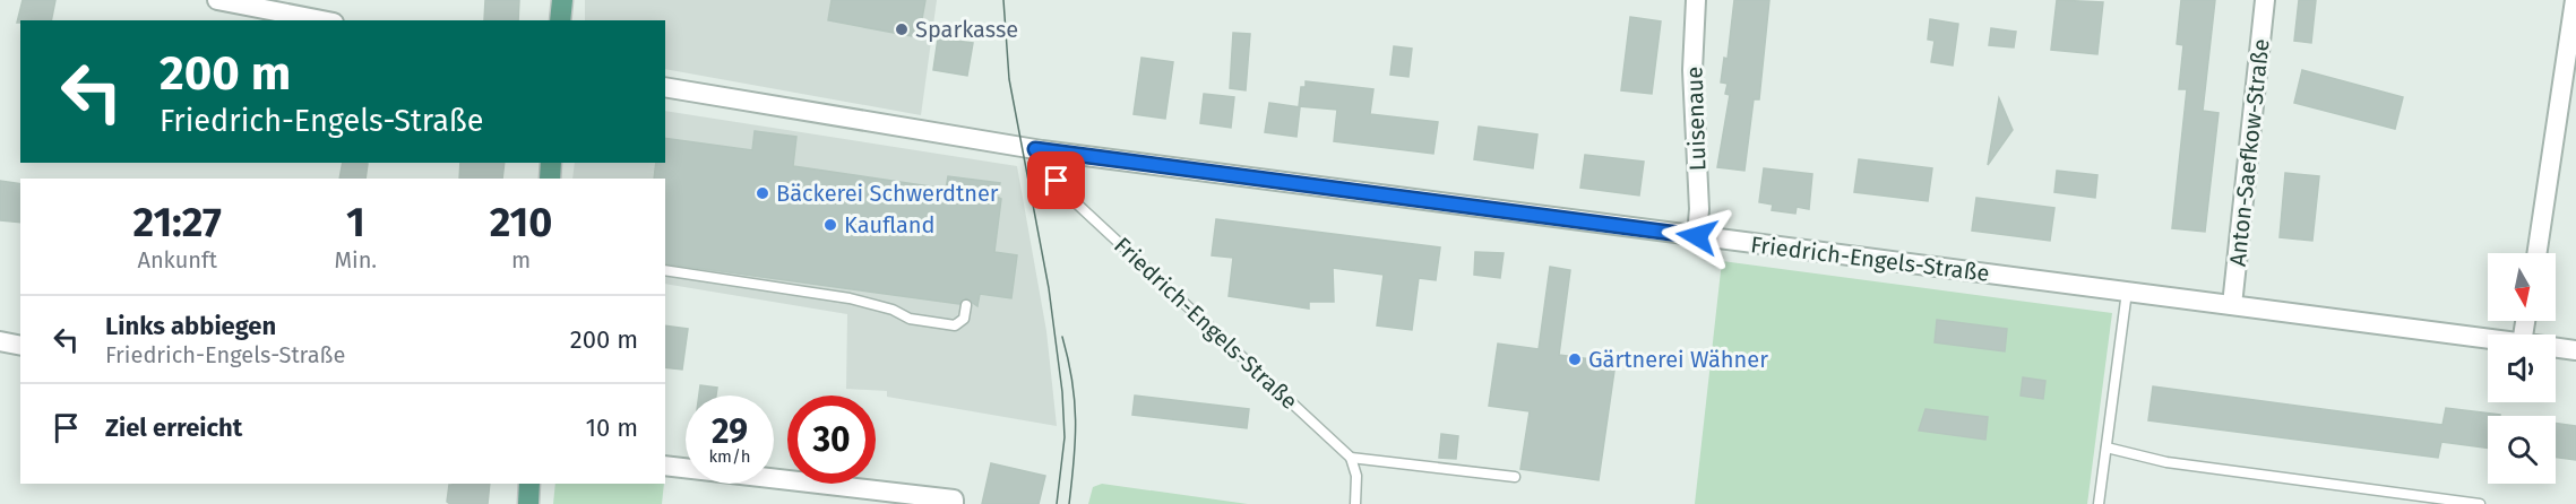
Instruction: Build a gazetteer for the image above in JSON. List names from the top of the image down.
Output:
{
  "streets": {
    "street": ["Luisenaue", "Anton-Saefkow-Straße", "Friedrich-Engels-Straße"]
  },
  "crossings": [
    ["Luisenaue", "Friedrich-Engels-Straße"],
    ["Anton-Saefkow-Straße", "Friedrich-Engels-Straße"]
  ],
  "places": [
    "Sparkasse",
    "Bäckerei Schwerdtner",
    "Kaufland",
    "Gärtnerei Wähner"
  ],
  "north": "bottom",
  "page": {
    "turn": ["200 m", "Friedrich-Engels-Straße"],
    "eta": [
      "21:27",
      "Ankunft",
      "1",
      "Min.",
      "210",
      "m"
    ],
    "list": [
      {
        "name": "Links abbiegen",
        "note": "Friedrich-Engels-Straße",
        "value": "200 m"
      },
      {
        "name": "Ziel erreicht",
        "value": "10 m"
      }
    ],
    "speed": "29 km/h",
    "limit": "30"
  }
}
